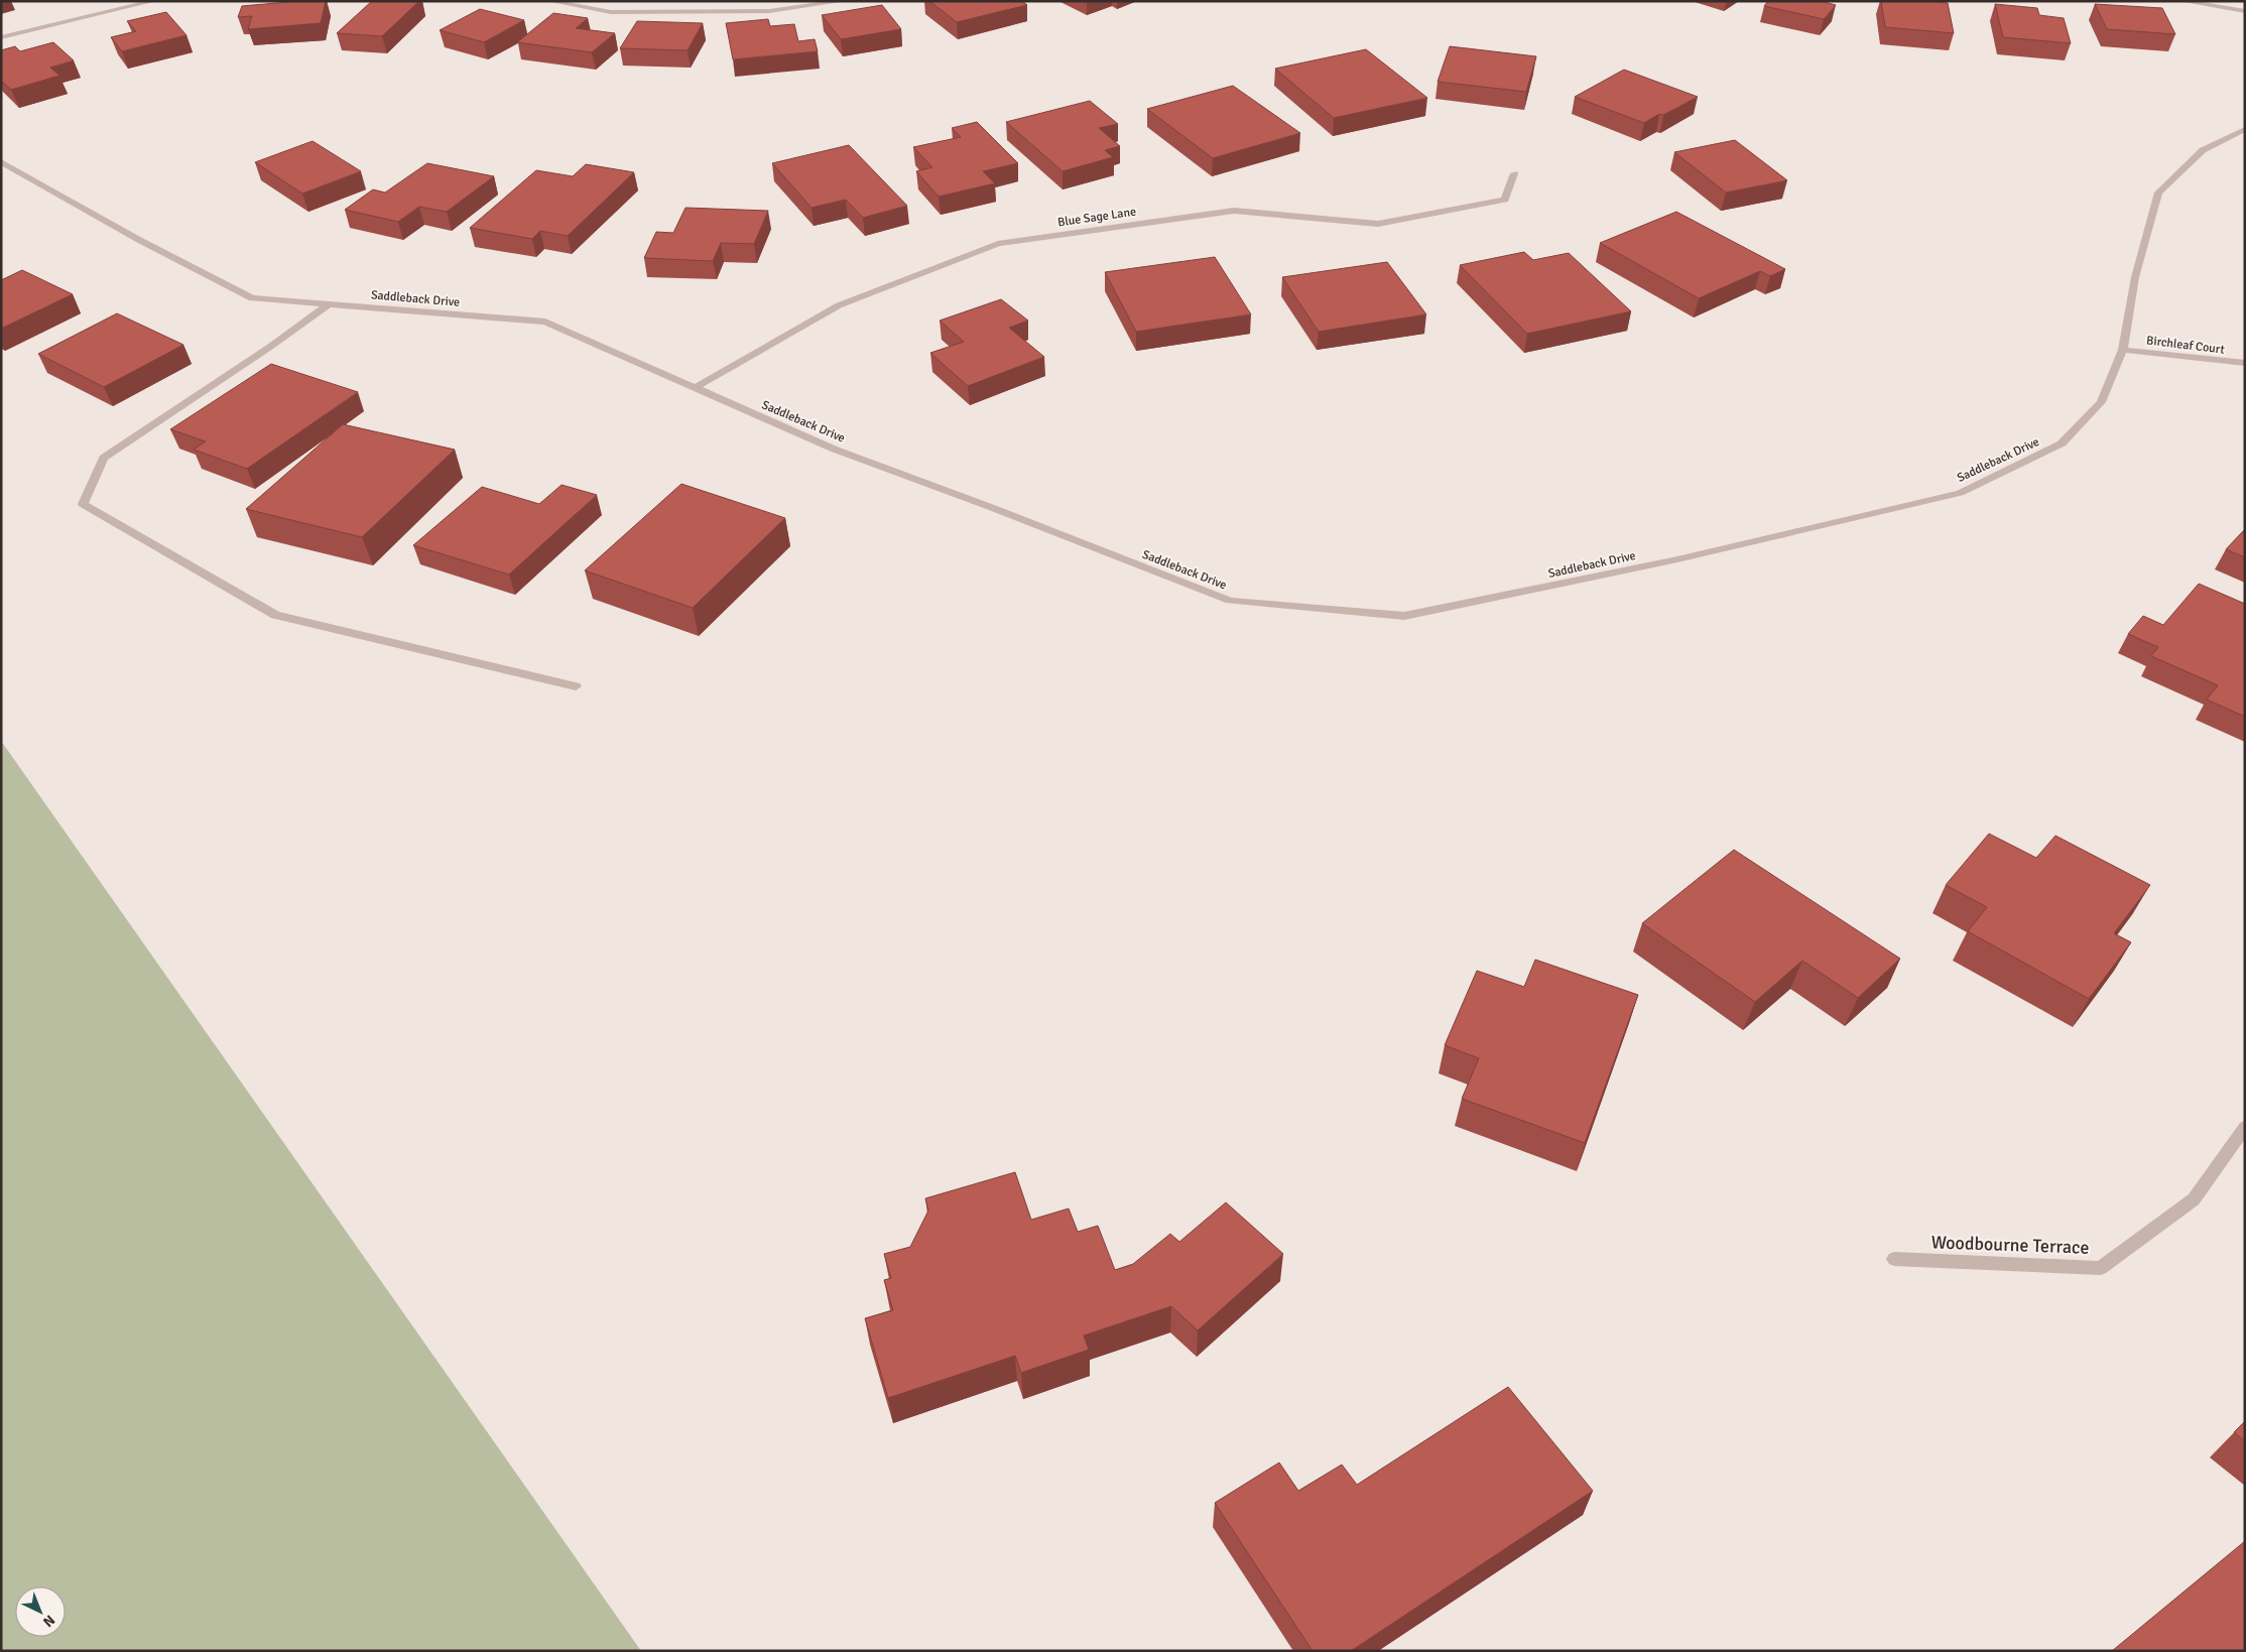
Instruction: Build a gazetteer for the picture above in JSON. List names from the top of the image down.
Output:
{
  "streets": {
    "street": [
      "Blue Sage Lane",
      "Saddleback Drive",
      "Birchleaf Court",
      "Woodbourne Terrace"
    ]
  },
  "crossings": [
    ["Blue Sage Lane", "Saddleback Drive"],
    ["Saddleback Drive", "Birchleaf Court"]
  ],
  "north": "bottom right"
}
